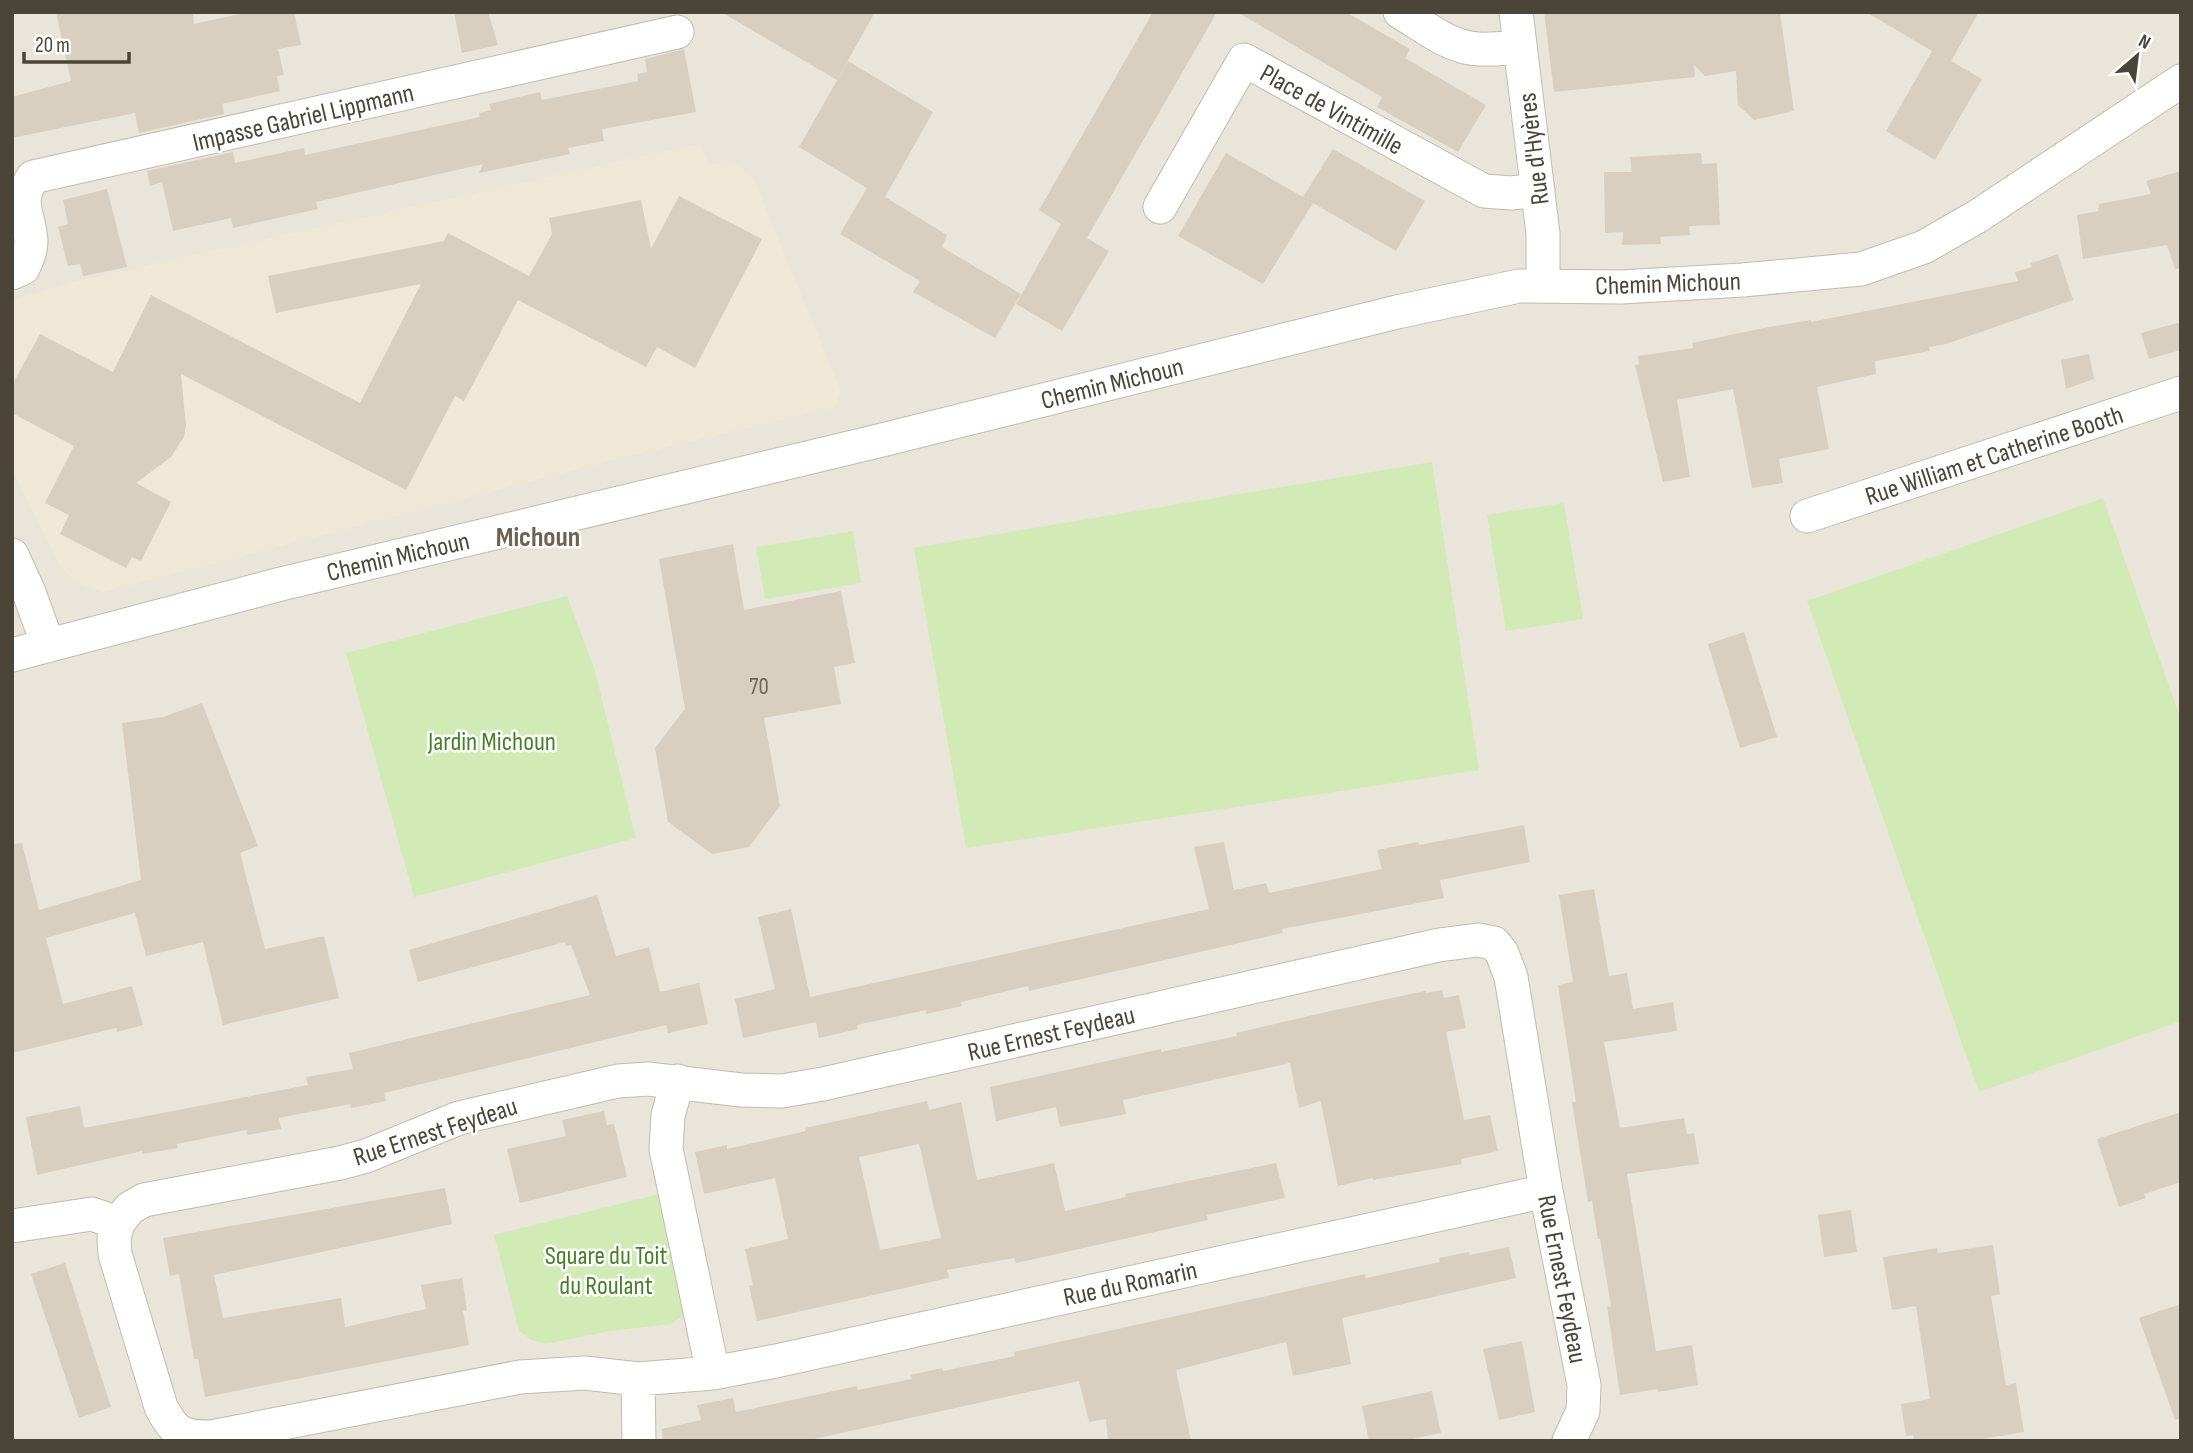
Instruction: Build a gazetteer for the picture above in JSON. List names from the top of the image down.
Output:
{
  "streets": {
    "street": [
      "Place de Vintimille",
      "Impasse Gabriel Lippmann",
      "Rue d'Hyères",
      "Chemin Michoun",
      "Rue William et Catherine Booth",
      "Rue Ernest Feydeau",
      "Rue du Romarin"
    ]
  },
  "crossings": [
    ["Place de Vintimille", "Rue d'Hyères"],
    ["Rue d'Hyères", "Chemin Michoun"],
    ["Rue Ernest Feydeau", "Rue du Romarin"]
  ],
  "districts": ["Michoun"],
  "parks": ["Jardin Michoun", "Square du Toit du Roulant"],
  "house_numbers": ["70"],
  "scale_bar": "20 m",
  "north": "top right"
}
